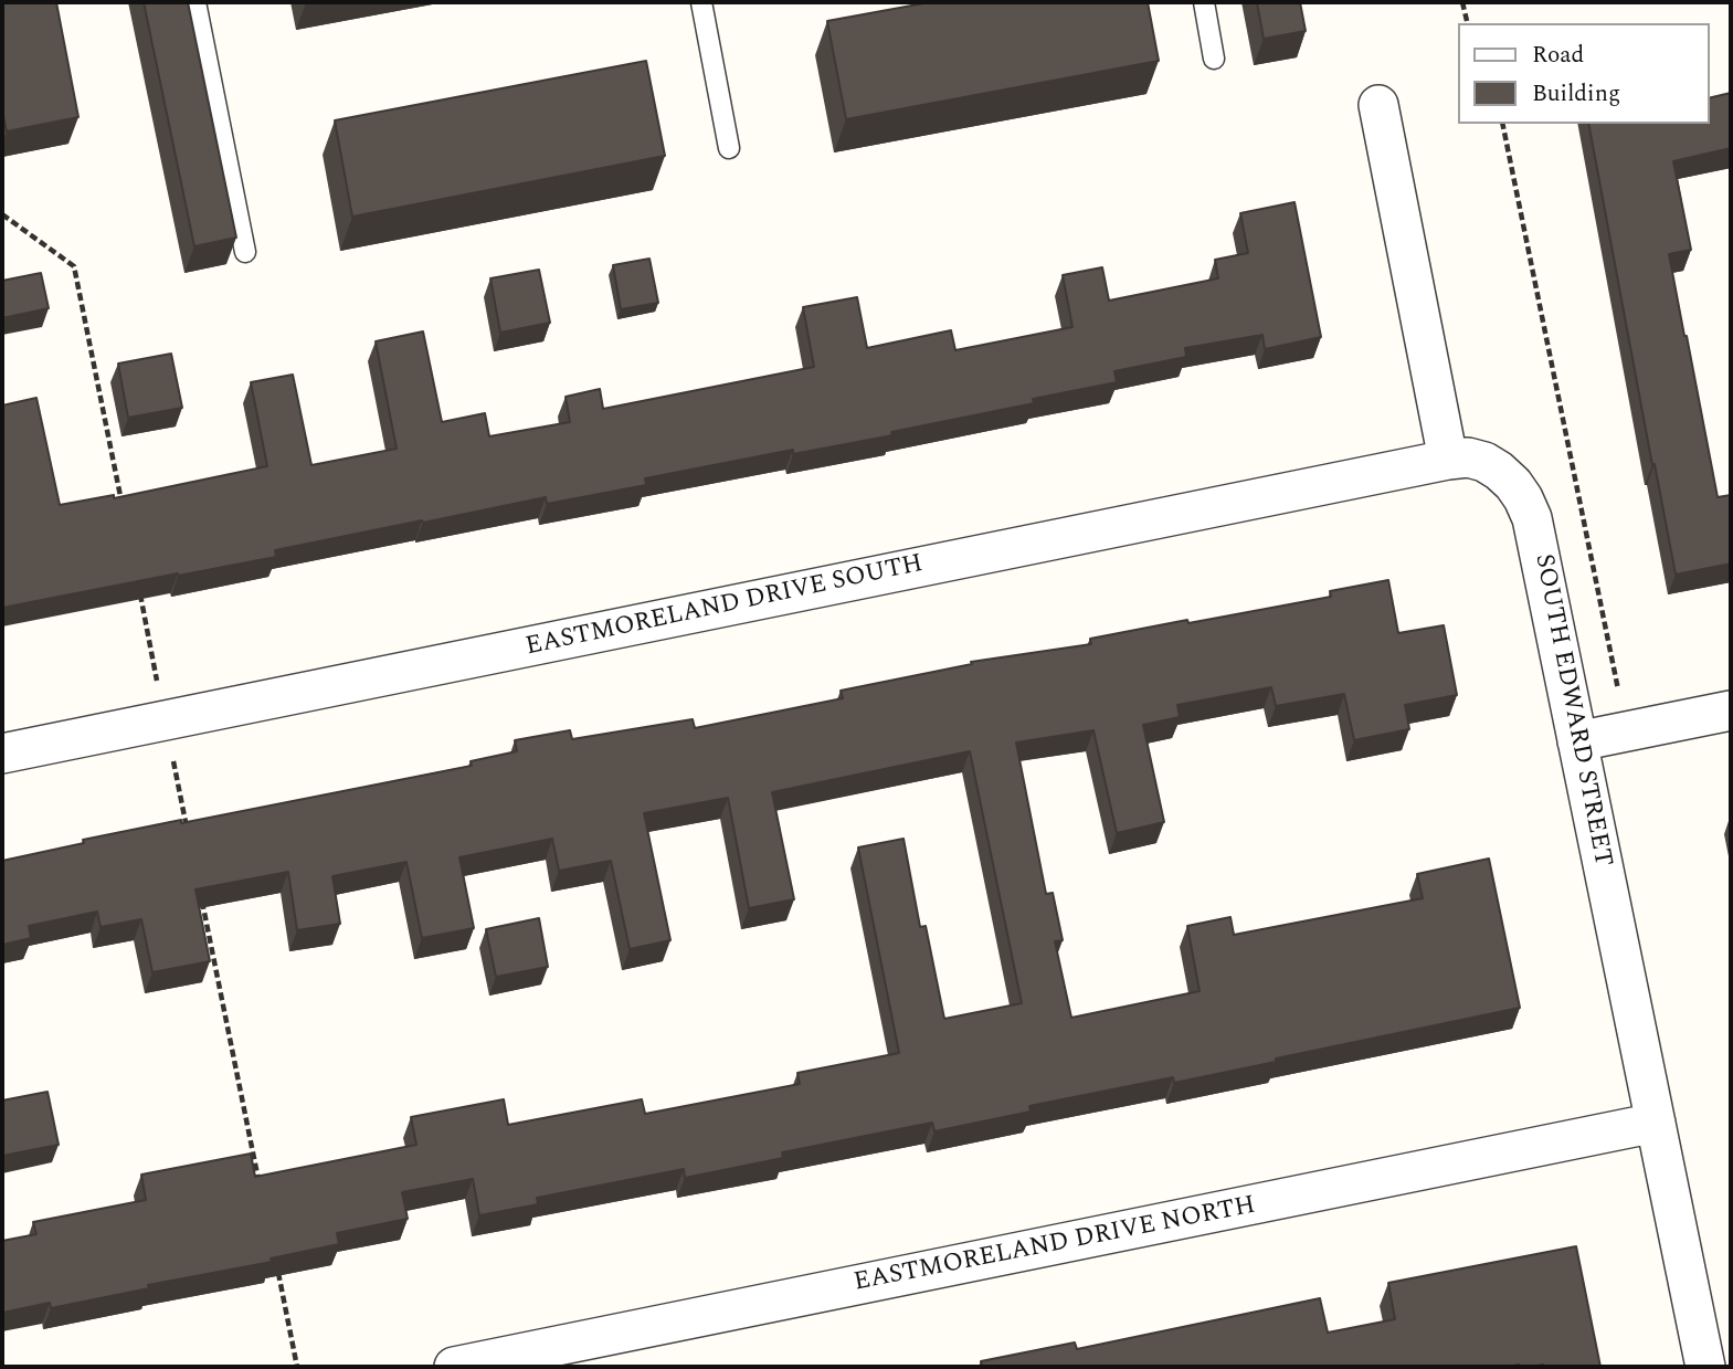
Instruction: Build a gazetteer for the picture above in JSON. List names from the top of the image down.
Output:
{
  "streets": {
    "street": ["EASTMORELAND DRIVE SOUTH", "SOUTH EDWARD STREET", "EASTMORELAND DRIVE NORTH"]
  },
  "crossings": [
    ["EASTMORELAND DRIVE SOUTH", "SOUTH EDWARD STREET"],
    ["SOUTH EDWARD STREET", "EASTMORELAND DRIVE NORTH"]
  ],
  "legend": ["Road", "Building"]
}
